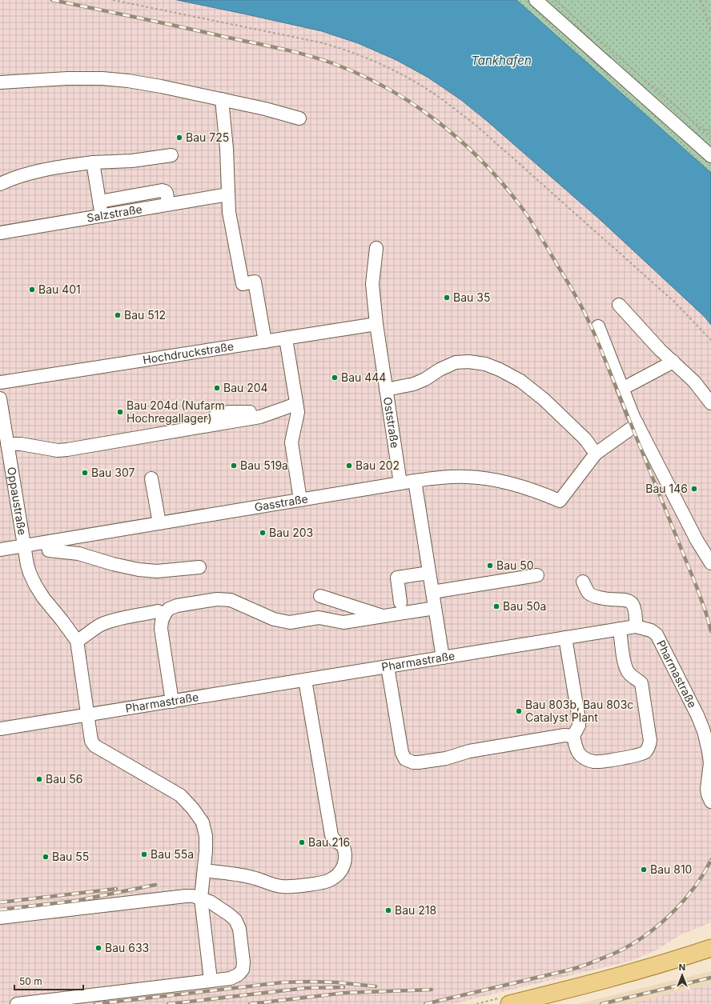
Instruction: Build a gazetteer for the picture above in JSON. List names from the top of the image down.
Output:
{
  "streets": {
    "street": [
      "Salzstraße",
      "Hochdruckstraße",
      "Oststraße",
      "Oppaustraße",
      "Gasstraße",
      "Pharmastraße"
    ]
  },
  "crossings": [
    ["Hochdruckstraße", "Oststraße"],
    ["Oststraße", "Gasstraße"],
    ["Oppaustraße", "Gasstraße"]
  ],
  "water": ["Tankhafen"],
  "places": [
    "Bau 725",
    "Bau 401",
    "Bau 35",
    "Bau 512",
    "Bau 444",
    "Bau 204",
    "Bau 204d (Nufarm Hochregallager)",
    "Bau 519a",
    "Bau 202",
    "Bau 307",
    "Bau 146",
    "Bau 203",
    "Bau 50",
    "Bau 50a",
    "Bau 803b, Bau 803c Catalyst Plant",
    "Bau 56",
    "Bau 216",
    "Bau 55a",
    "Bau 55",
    "Bau 810",
    "Bau 218",
    "Bau 633"
  ],
  "scale_bar": "50 m",
  "north": "top"
}
